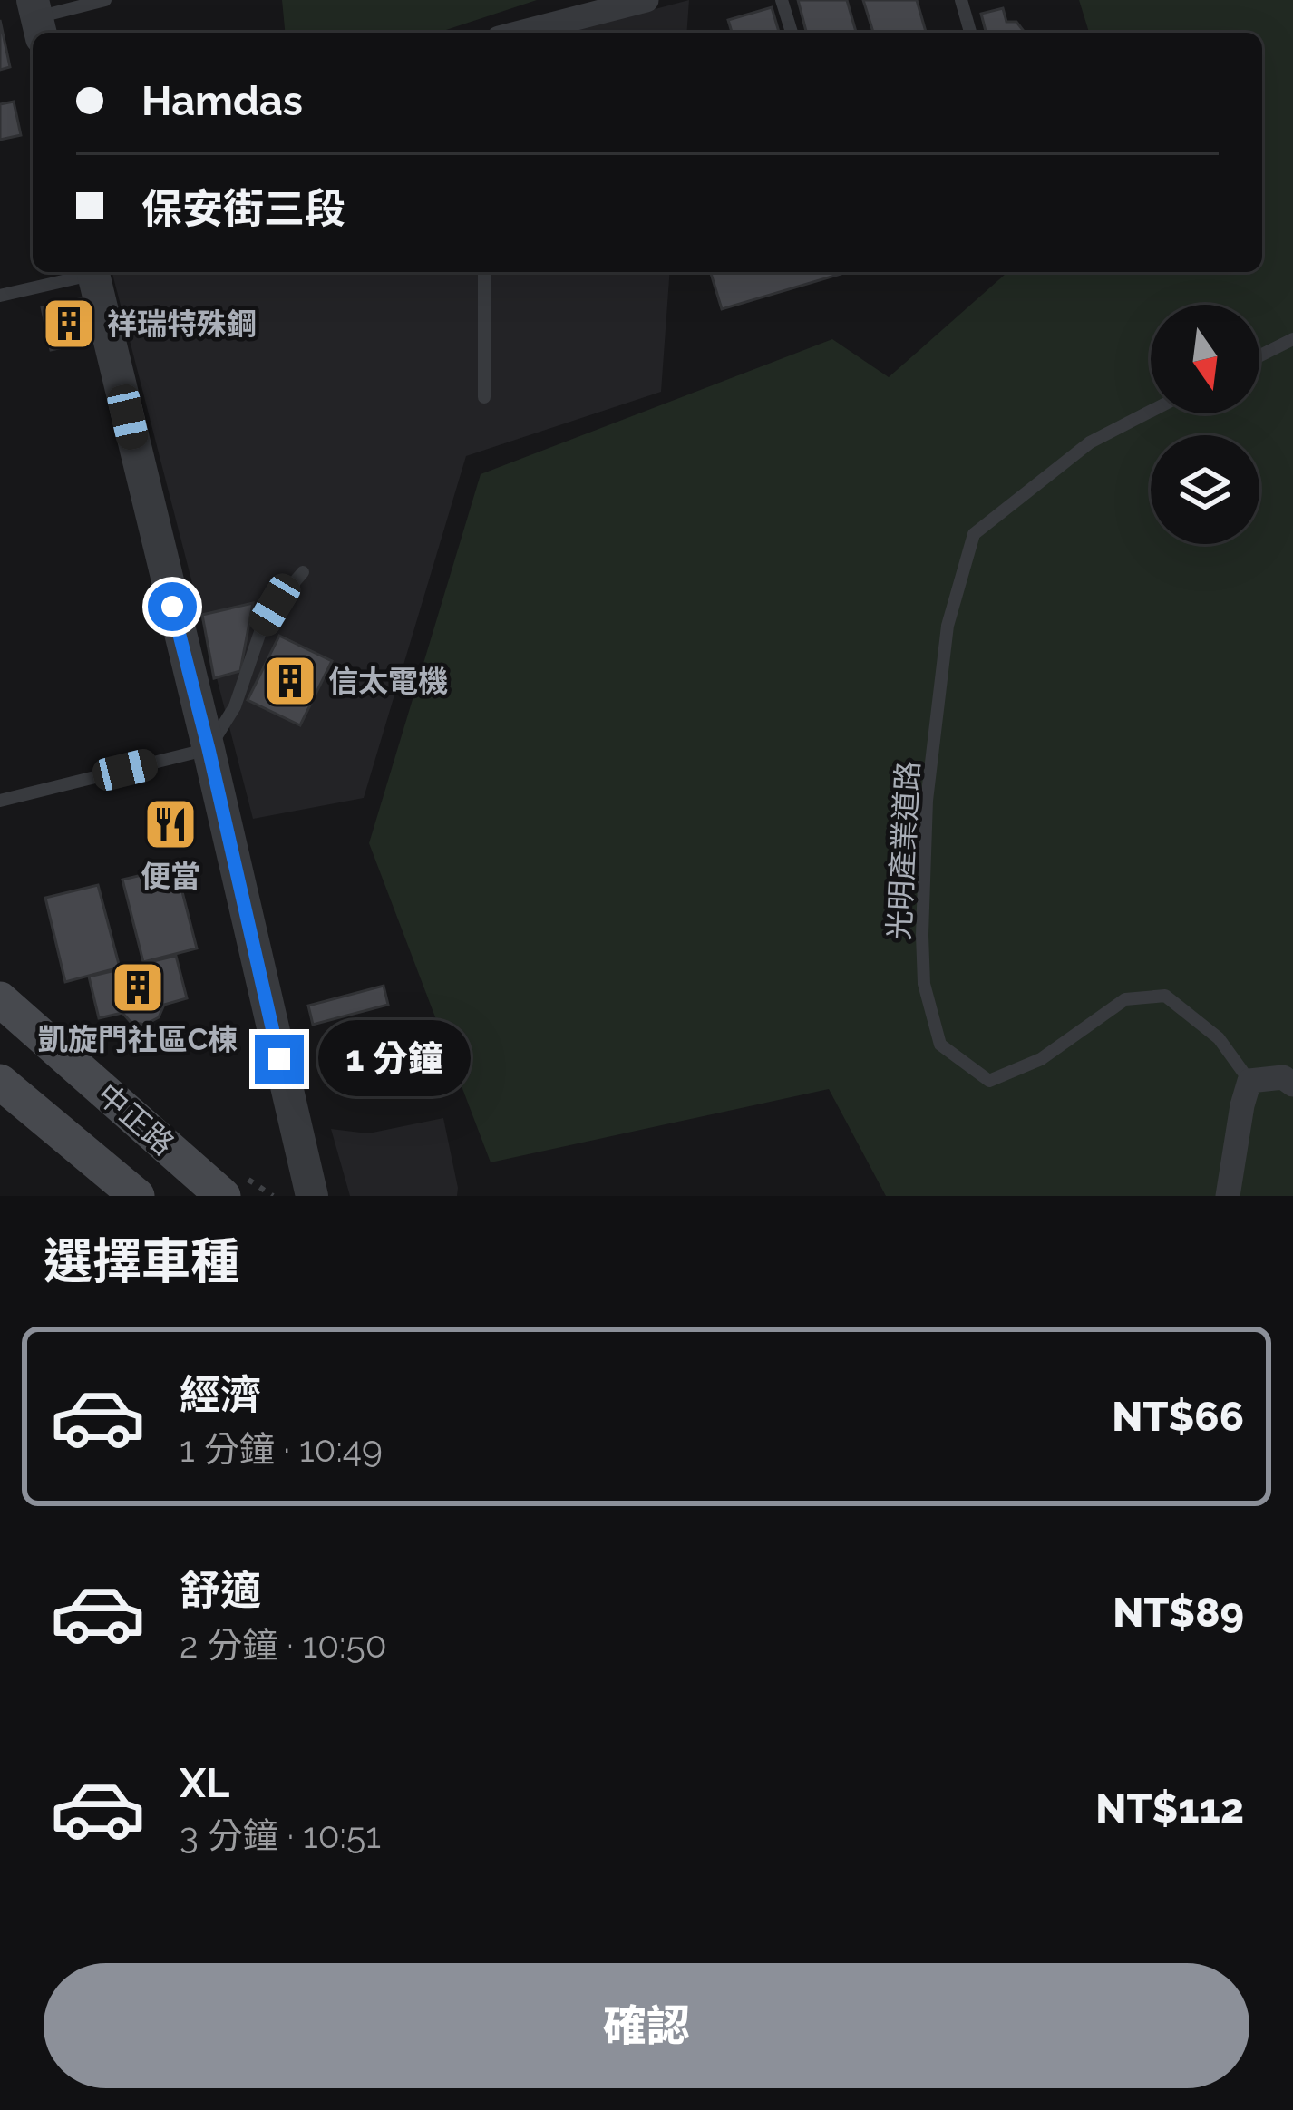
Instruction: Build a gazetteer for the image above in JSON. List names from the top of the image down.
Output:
{
  "streets": {
    "main road": ["中正路"],
    "lane": ["光明產業道路"]
  },
  "places": {
    "building": ["祥瑞特殊鋼", "信太電機", "凱旋門社區C棟"],
    "restaurant": ["便當"]
  },
  "north": "bottom",
  "page": {
    "banner": ["Hamdas", "保安街三段"],
    "bubble": "1 分鐘",
    "heading": "選擇車種",
    "list": [
      {
        "name": "經濟",
        "note": "1 分鐘 · 10:49",
        "value": "NT$66"
      },
      {
        "name": "舒適",
        "note": "2 分鐘 · 10:50",
        "value": "NT$89"
      },
      {
        "name": "XL",
        "note": "3 分鐘 · 10:51",
        "value": "NT$112"
      }
    ],
    "buttons": "確認"
  }
}
